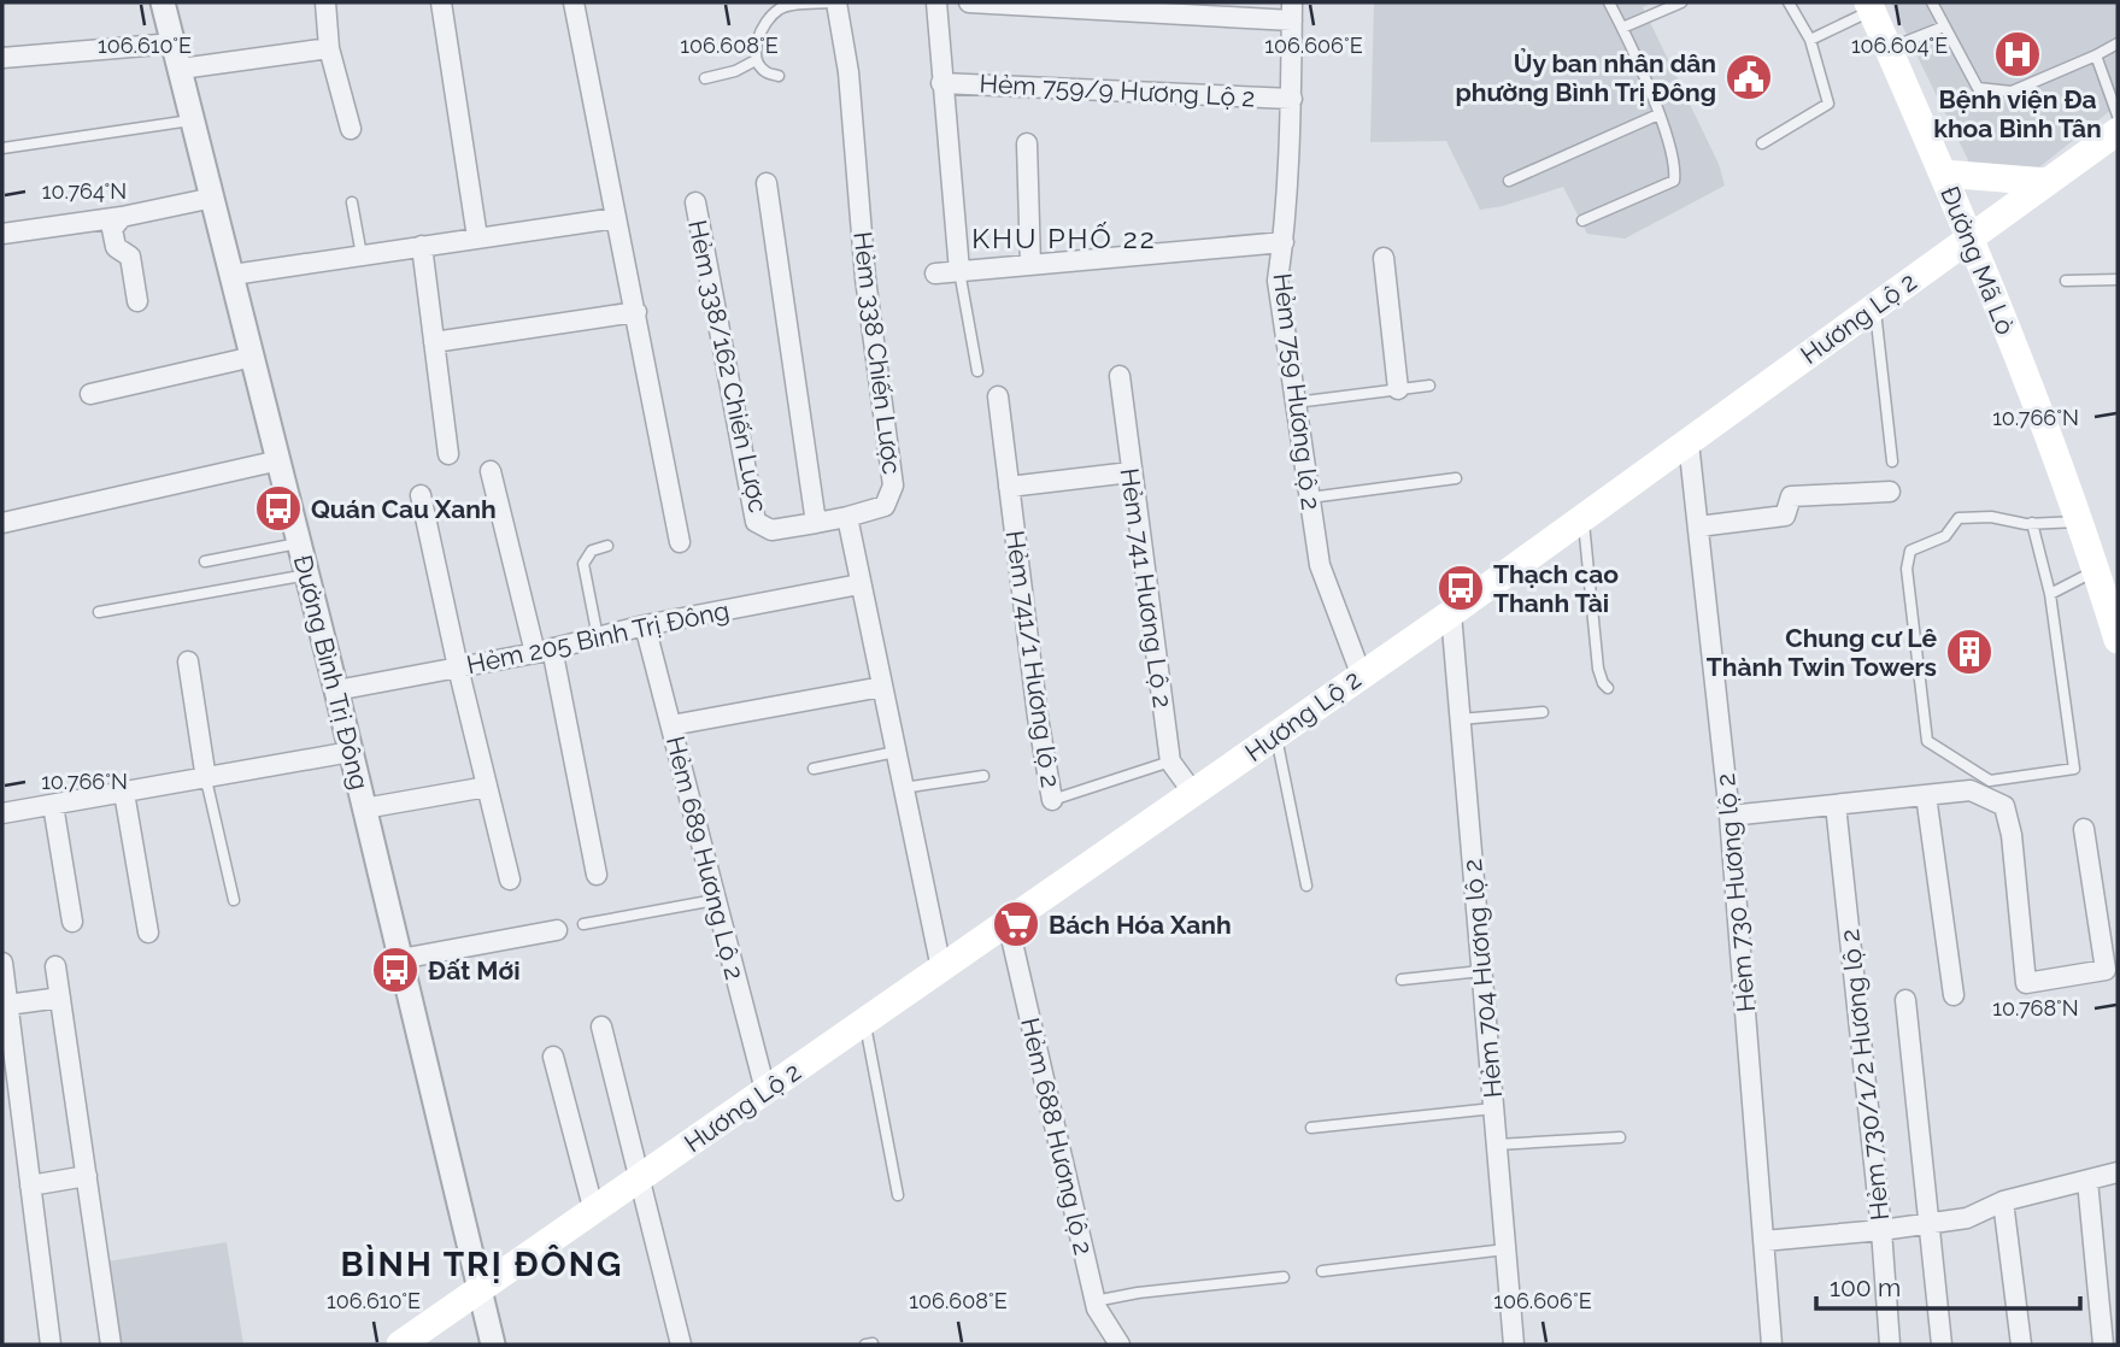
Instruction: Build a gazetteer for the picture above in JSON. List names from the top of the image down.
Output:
{
  "streets": {
    "main road": ["Đường Mã Lò", "Hương Lộ 2"],
    "street": [
      "Hẻm 759/9 Hương Lộ 2",
      "Hẻm 338 Chiến Lược",
      "Hẻm 338/162 Chiến Lược",
      "Hẻm 759 Hương lộ 2",
      "Hẻm 741 Hương Lộ 2",
      "Hẻm 205 Bình Trị Đông",
      "Hẻm 741/1 Hương lộ 2",
      "Đường Bình Trị Đông",
      "Hẻm 689 Hương Lộ 2",
      "Hẻm 730 Hương lộ 2",
      "Hẻm 704 Hương lộ 2",
      "Hẻm 730/1/2 Hương lộ 2",
      "Hẻm 688 Hương lộ 2"
    ]
  },
  "crossings": [
    ["Hẻm 759/9 Hương Lộ 2", "Hẻm 759 Hương lộ 2"],
    ["Đường Mã Lò", "Hương Lộ 2"],
    ["Hương Lộ 2", "Hẻm 759 Hương lộ 2"],
    ["Hương Lộ 2", "Hẻm 741 Hương Lộ 2"],
    ["Hương Lộ 2", "Đường Bình Trị Đông"],
    ["Hương Lộ 2", "Hẻm 689 Hương Lộ 2"],
    ["Hương Lộ 2", "Hẻm 730 Hương lộ 2"],
    ["Hương Lộ 2", "Hẻm 704 Hương lộ 2"],
    ["Hương Lộ 2", "Hẻm 688 Hương lộ 2"],
    ["Hẻm 741 Hương Lộ 2", "Hẻm 741/1 Hương lộ 2"],
    ["Hẻm 205 Bình Trị Đông", "Đường Bình Trị Đông"],
    ["Hẻm 205 Bình Trị Đông", "Hẻm 689 Hương Lộ 2"]
  ],
  "districts": ["KHU PHỐ 22", "BÌNH TRỊ ĐÔNG"],
  "places": {
    "hospital": ["Bệnh viện Đa khoa Bình Tân"],
    "public building": ["Ủy ban nhân dân phường Bình Trị Đông"],
    "bus stop": ["Quán Cau Xanh", "Thạch cao Thanh Tài", "Đất Mới"],
    "building": ["Chung cư Lê Thành Twin Towers"],
    "supermarket": ["Bách Hóa Xanh"]
  },
  "scale_bar": "100 m",
  "coordinates": [
    "106.610°E",
    "106.608°E",
    "106.604°E",
    "106.606°E",
    "10.764°N",
    "10.766°N",
    "10.768°N"
  ]
}
